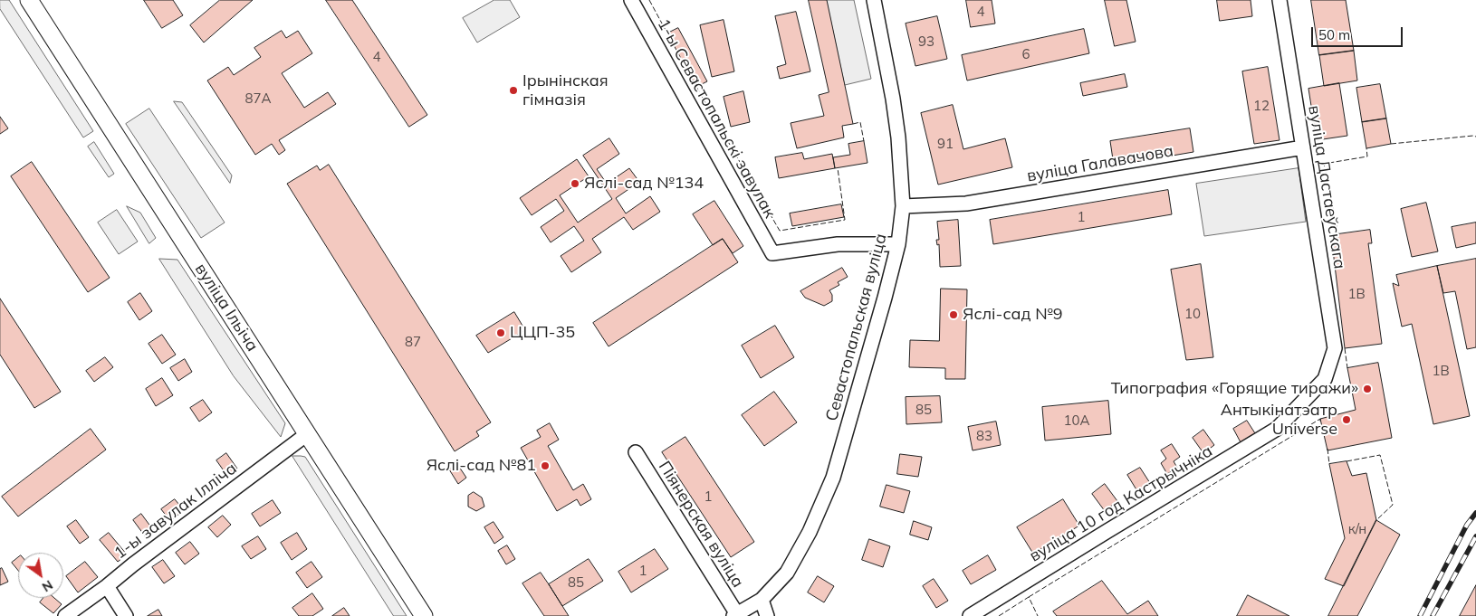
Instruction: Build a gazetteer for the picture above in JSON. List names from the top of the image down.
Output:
{
  "streets": {
    "main road": ["вуліца Ільіча"],
    "street": [
      "1-ы Севастопальскі завулак",
      "вуліца Галавачова",
      "вуліца Дастаеўскага",
      "Севастопальская вуліца",
      "вуліца 10 год Кастрычніка",
      "1-ы завулак Ілліча",
      "Піянерская вуліца"
    ]
  },
  "crossings": [
    ["1-ы Севастопальскі завулак", "Севастопальская вуліца"],
    ["вуліца Галавачова", "вуліца Дастаеўскага"],
    ["вуліца Галавачова", "Севастопальская вуліца"],
    ["вуліца Дастаеўскага", "вуліца 10 год Кастрычніка"],
    ["вуліца Ільіча", "1-ы завулак Ілліча"]
  ],
  "places": [
    "Ірынінская гімназія",
    "Яслі-сад №134",
    "Яслі-сад №9",
    "ЦЦП-35",
    "Типография «Горящие тиражи»",
    "Антыкінатэатр Universe",
    "Яслі-сад №81"
  ],
  "house_numbers": [
    "4",
    "93",
    "6",
    "4",
    "87А",
    "12",
    "91",
    "1",
    "1В",
    "10",
    "87",
    "1В",
    "85",
    "10А",
    "83",
    "1",
    "к/н",
    "1",
    "85"
  ],
  "scale_bar": "50 m",
  "north": "bottom right"
}
